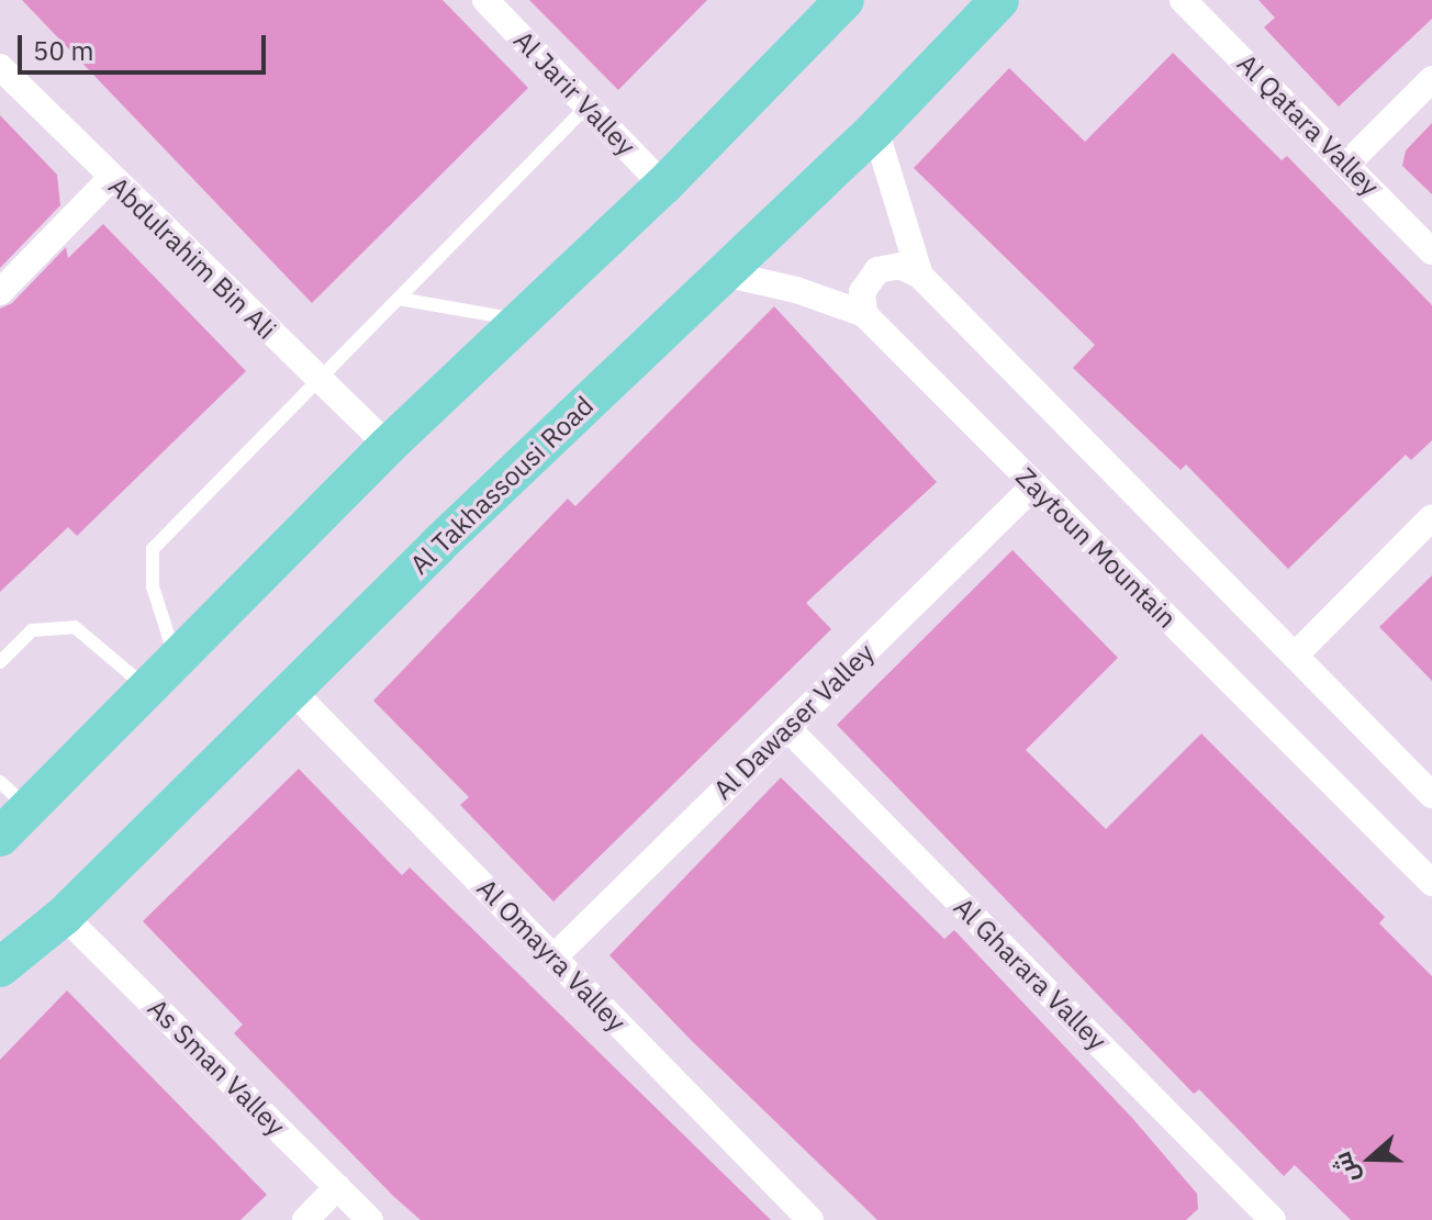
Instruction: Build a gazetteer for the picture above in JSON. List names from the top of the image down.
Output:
{
  "streets": {
    "main road": ["Al Takhassousi Road"],
    "street": [
      "Al Jarir Valley",
      "Al Qatara Valley",
      "Abdulrahim Bin Ali",
      "Zaytoun Mountain",
      "Al Dawaser Valley",
      "Al Omayra Valley",
      "Al Gharara Valley",
      "As Sman Valley"
    ]
  },
  "crossings": [
    ["Al Takhassousi Road", "Zaytoun Mountain"],
    ["Al Takhassousi Road", "Al Omayra Valley"],
    ["Al Takhassousi Road", "As Sman Valley"],
    ["Zaytoun Mountain", "Al Dawaser Valley"],
    ["Al Dawaser Valley", "Al Omayra Valley"],
    ["Al Dawaser Valley", "Al Gharara Valley"]
  ],
  "scale_bar": "50 m",
  "north": "left"
}
